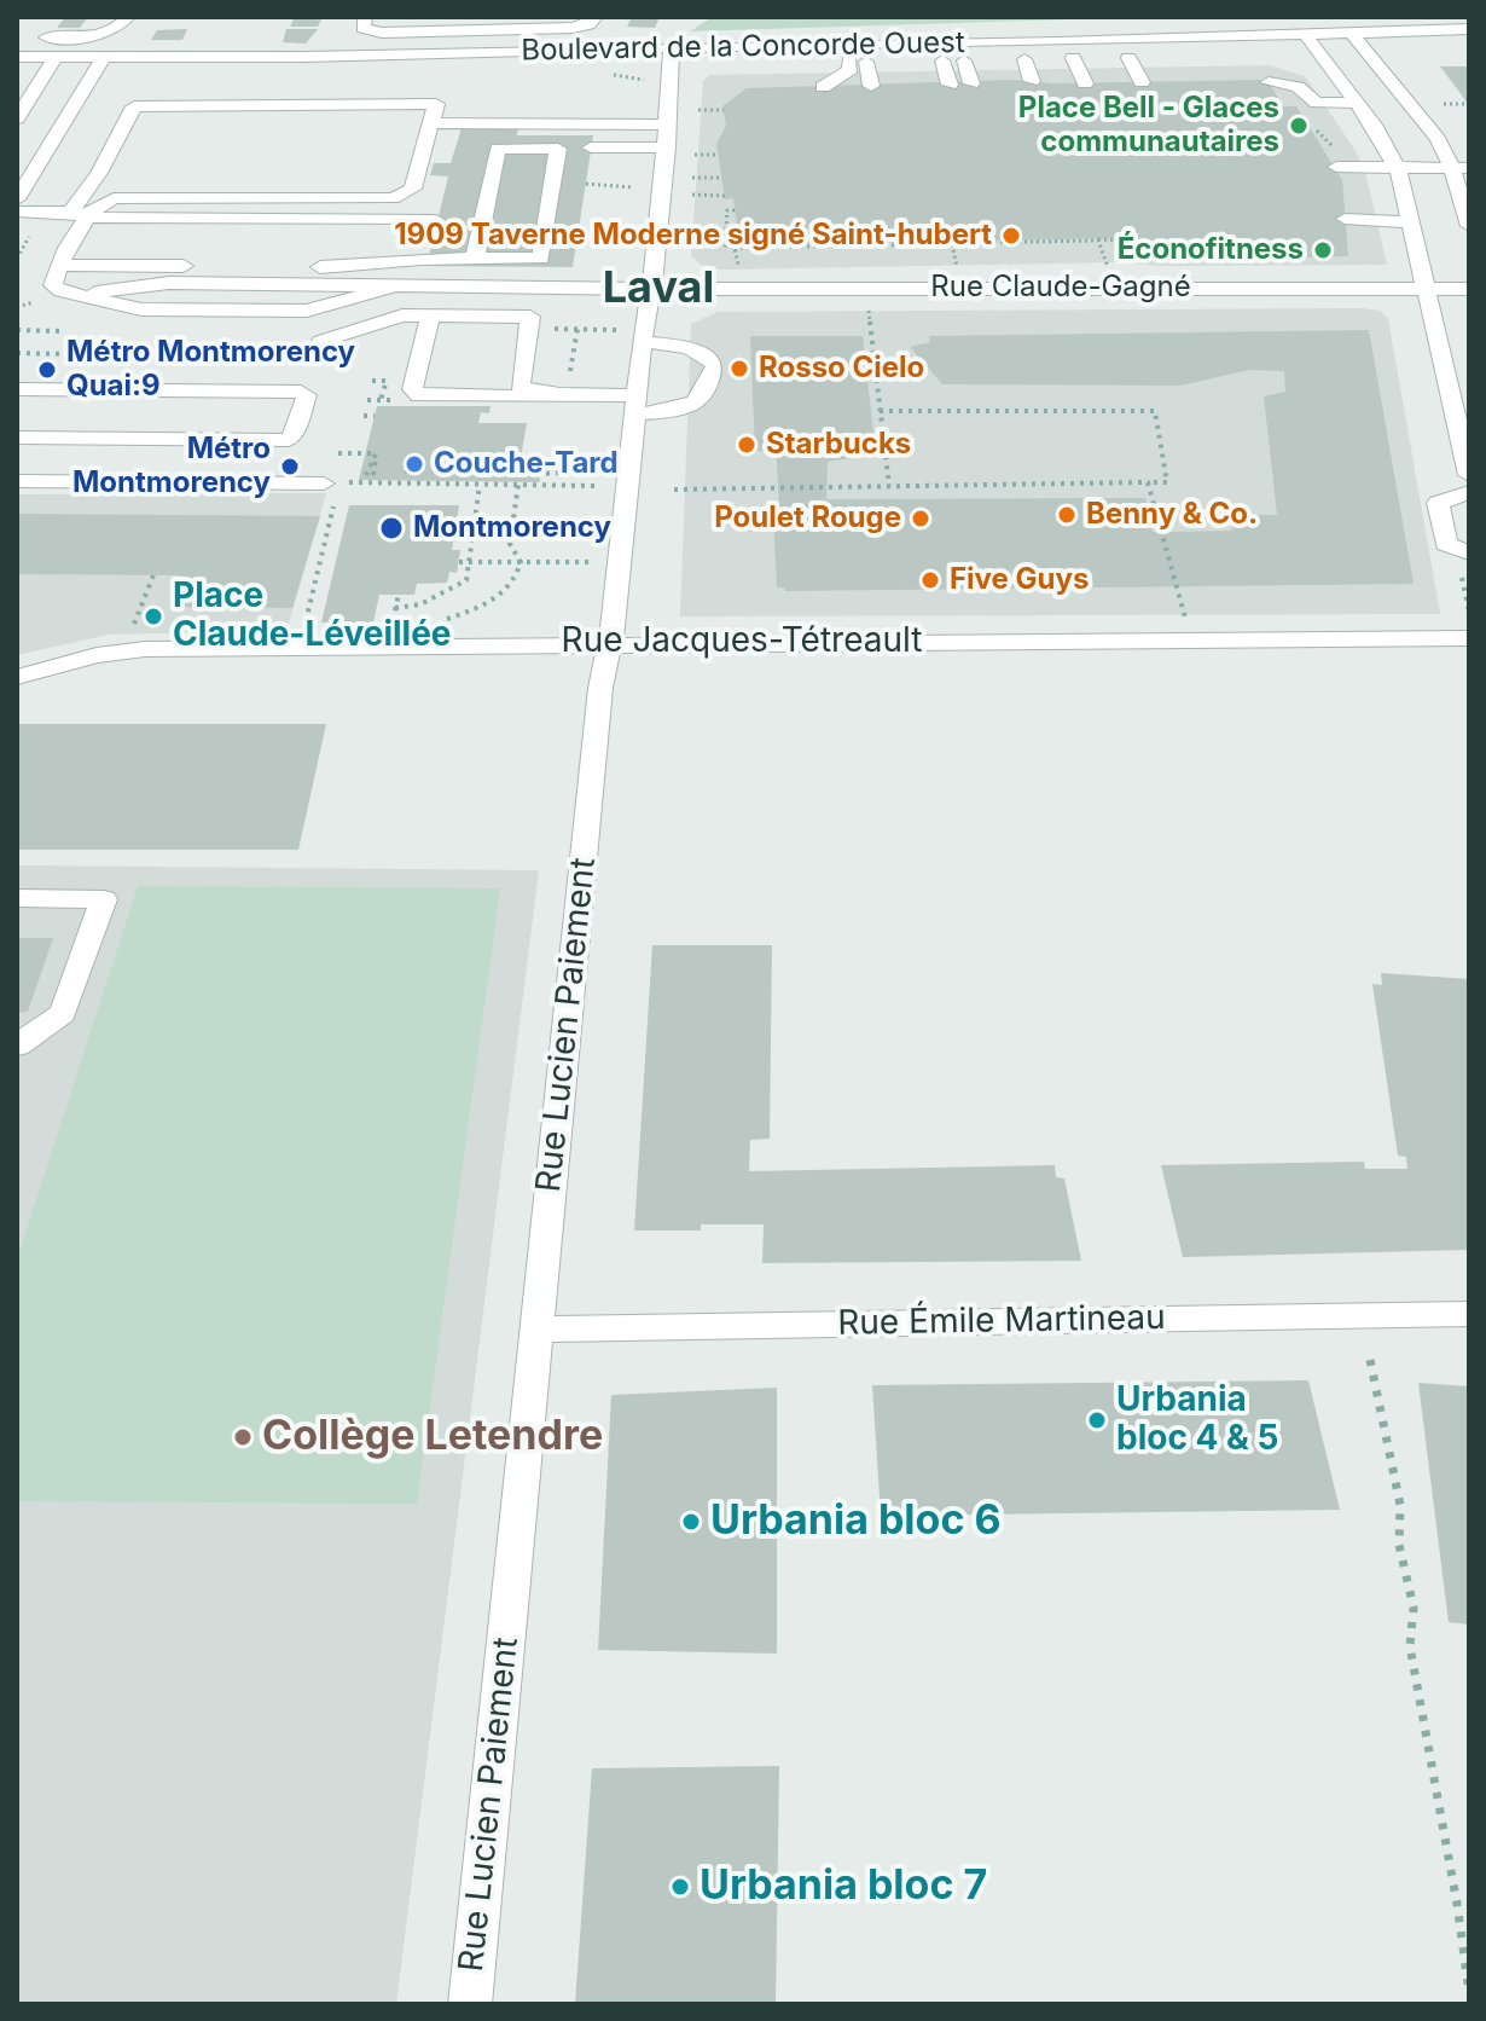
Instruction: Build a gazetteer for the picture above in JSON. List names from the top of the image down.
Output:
{
  "streets": {
    "street": [
      "Boulevard de la Concorde Ouest",
      "Rue Claude-Gagné",
      "Rue Jacques-Tétreault",
      "Rue Lucien Paiement",
      "Rue Émile Martineau"
    ]
  },
  "crossings": [
    ["Boulevard de la Concorde Ouest", "Rue Lucien Paiement"],
    ["Rue Claude-Gagné", "Rue Lucien Paiement"],
    ["Rue Jacques-Tétreault", "Rue Lucien Paiement"],
    ["Rue Lucien Paiement", "Rue Émile Martineau"]
  ],
  "districts": ["Laval"],
  "places": [
    "Place Bell - Glaces communautaires",
    "1909 Taverne Moderne signé Saint-hubert",
    "Éconofitness",
    "Rosso Cielo",
    "Métro Montmorency Quai:9",
    "Starbucks",
    "Couche-Tard",
    "Métro Montmorency",
    "Benny & Co.",
    "Poulet Rouge",
    "Montmorency",
    "Five Guys",
    "Place Claude-Léveillée",
    "Urbania bloc 4 & 5",
    "Collège Letendre",
    "Urbania bloc 6",
    "Urbania bloc 7"
  ]
}
